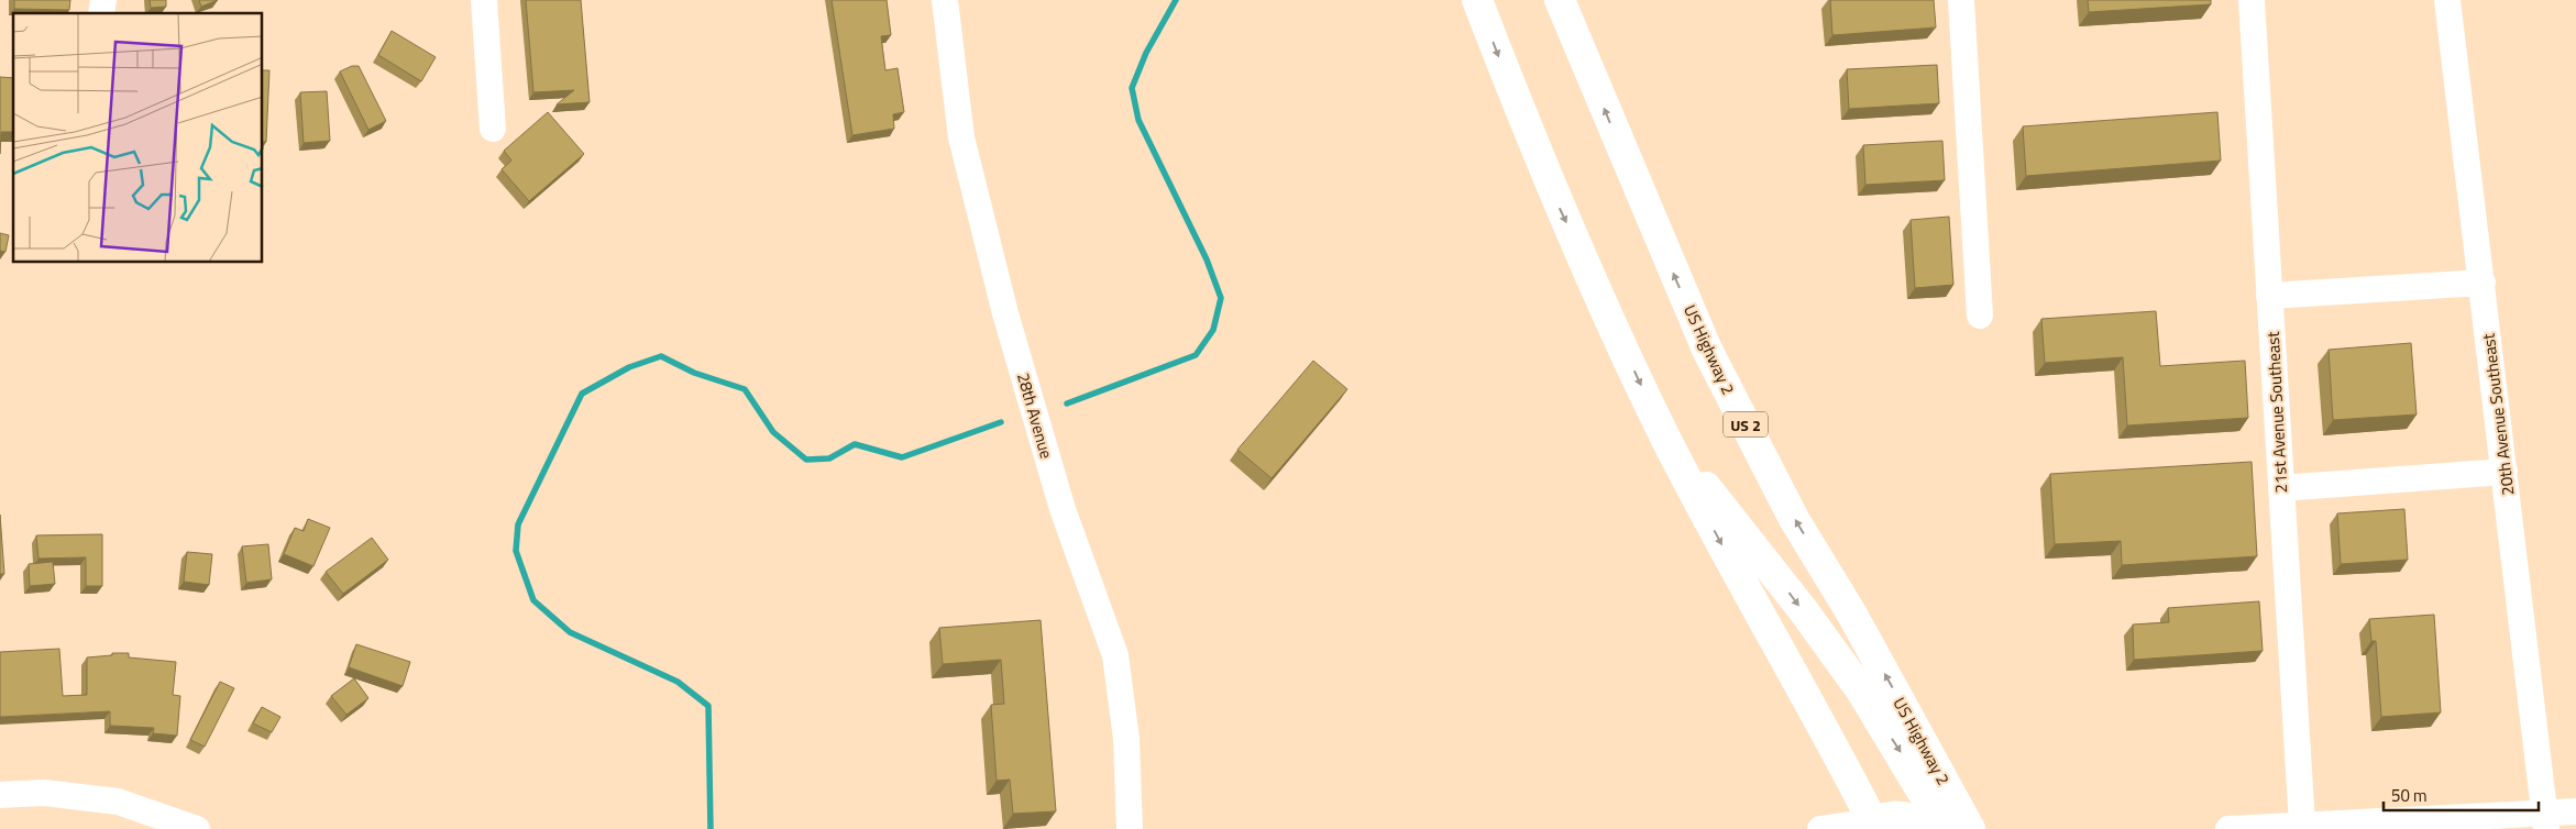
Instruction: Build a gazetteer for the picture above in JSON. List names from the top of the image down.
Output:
{
  "streets": {
    "highway": ["US Highway 2", "US 2"],
    "street": ["21st Avenue Southeast", "20th Avenue Southeast", "28th Avenue"]
  },
  "scale_bar": "50 m"
}
